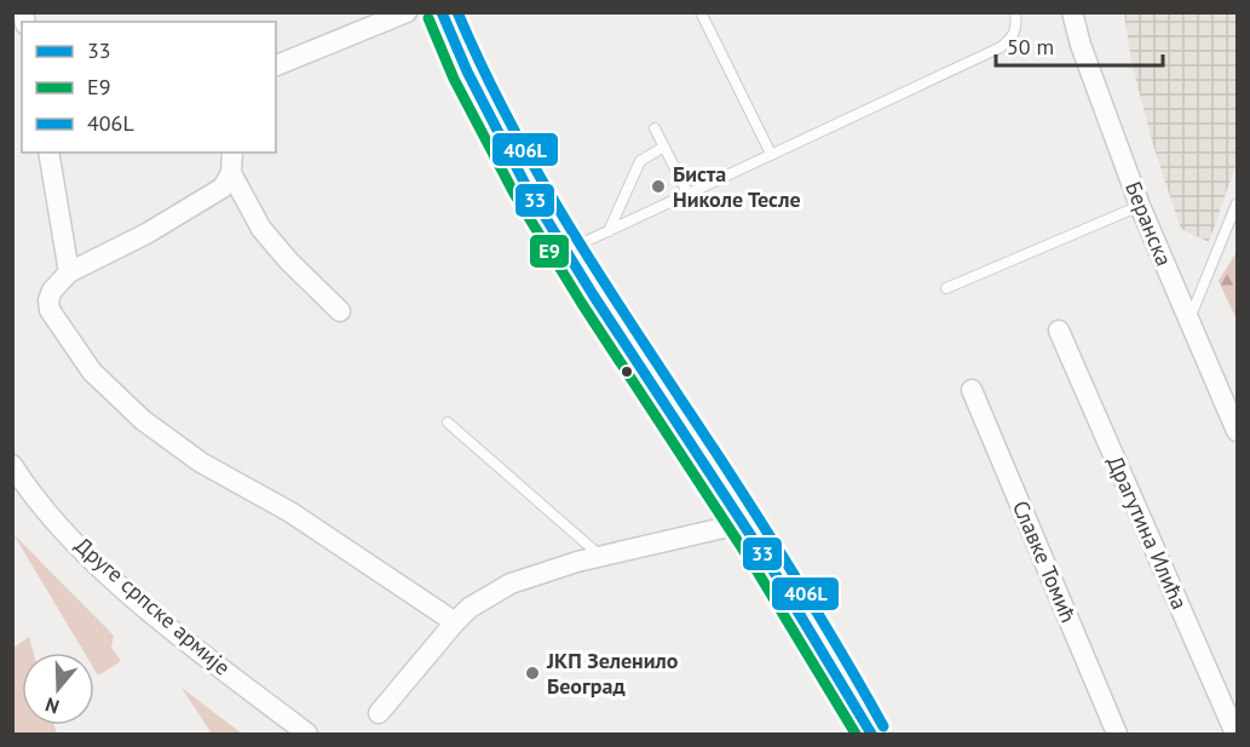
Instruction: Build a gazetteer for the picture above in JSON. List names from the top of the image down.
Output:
{
  "streets": {
    "street": [
      "Беранска",
      "Драгутина Илића",
      "Славке Томић",
      "Друге српске армије"
    ]
  },
  "places": ["Биста Николе Тесле", "ЈКП Зеленило Београд"],
  "lines": ["transit line 33", "transit line 406L", "transit line E9"],
  "legend": ["33", "E9", "406L"],
  "scale_bar": "50 m",
  "north": "bottom"
}
